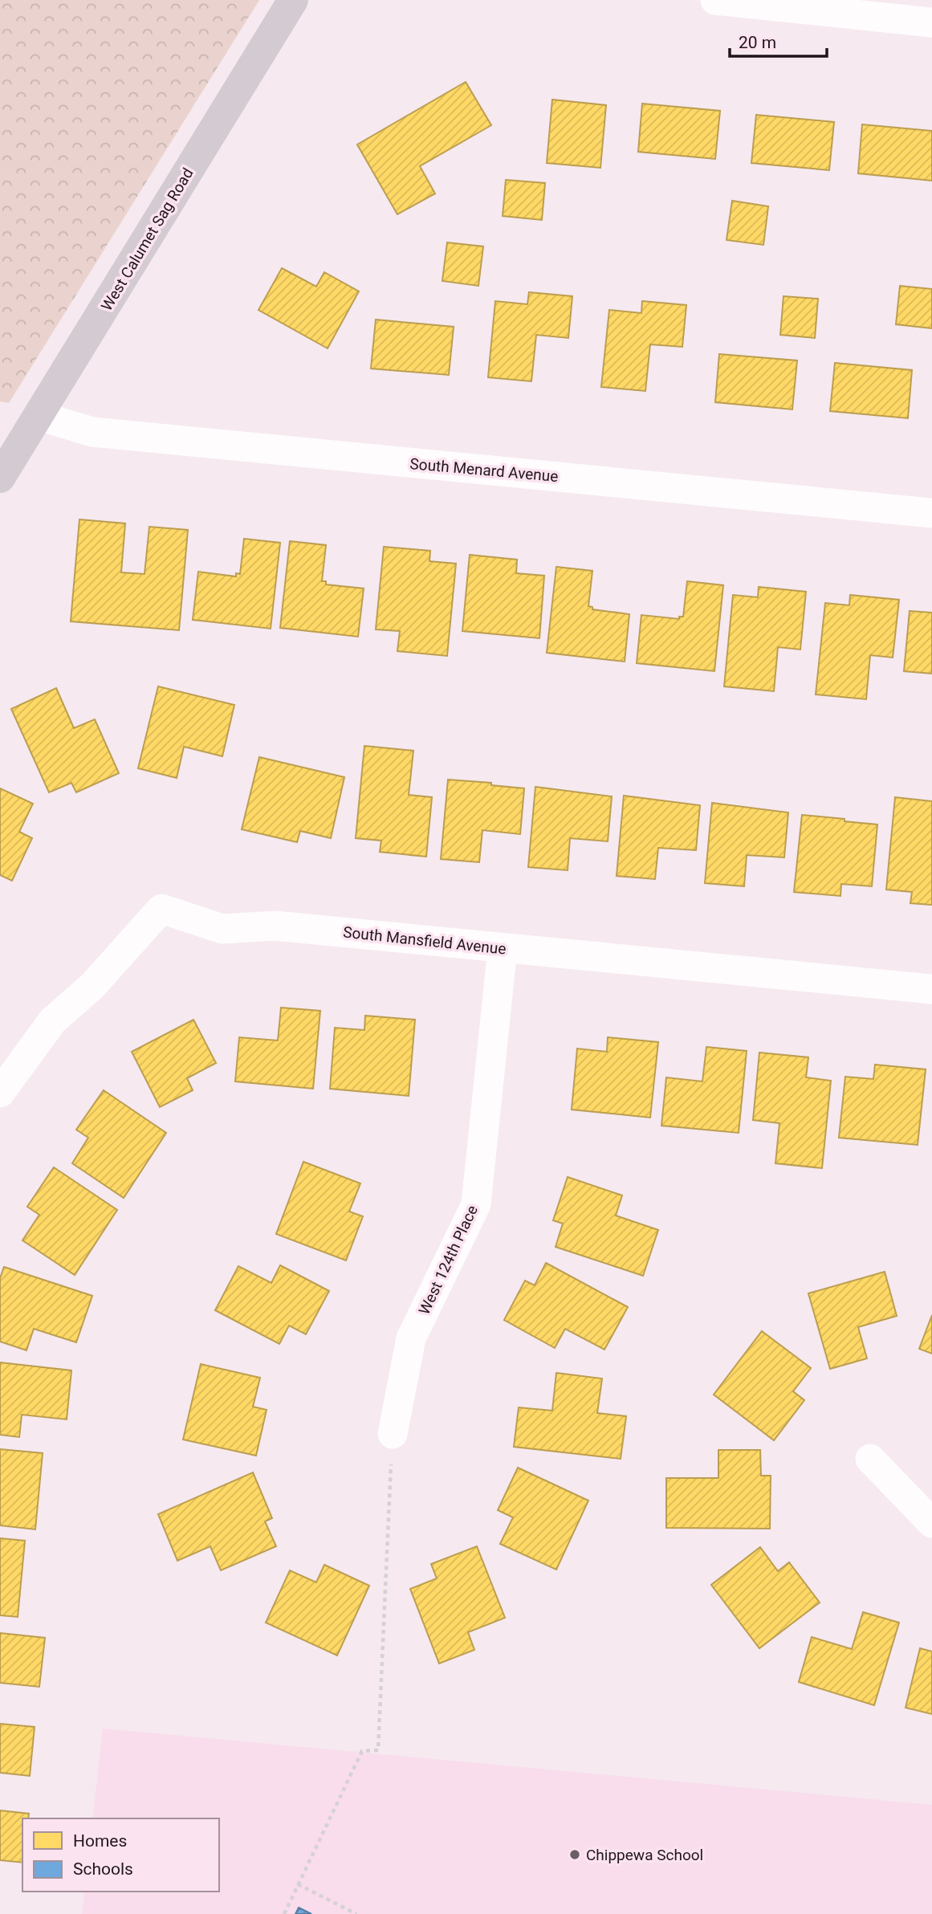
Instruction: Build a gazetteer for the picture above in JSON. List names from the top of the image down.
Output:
{
  "streets": {
    "main road": ["West Calumet Sag Road"],
    "street": ["South Menard Avenue", "South Mansfield Avenue", "West 124th Place"]
  },
  "crossings": [
    ["West Calumet Sag Road", "South Menard Avenue"],
    ["South Mansfield Avenue", "West 124th Place"]
  ],
  "places": ["Chippewa School"],
  "legend": ["Homes", "Schools"],
  "scale_bar": "20 m"
}
